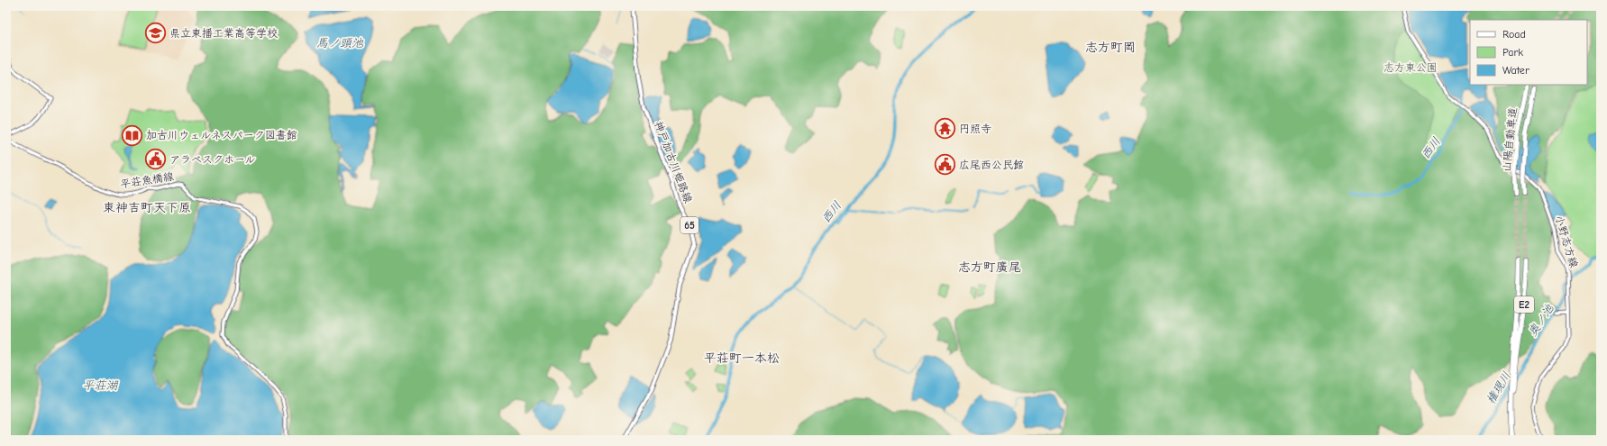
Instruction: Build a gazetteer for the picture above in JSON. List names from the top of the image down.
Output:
{
  "streets": {
    "highway": ["山陽自動車道", "E2"],
    "main road": [
      "神戸加古川姫路線",
      "平荘魚橋線",
      "65",
      "小野志方線"
    ]
  },
  "districts": [
    "志方町岡",
    "東神吉町天下原",
    "志方町廣尾",
    "平荘町一本松"
  ],
  "water": [
    "馬ノ頭池",
    "西川",
    "奥ノ池",
    "平荘湖",
    "権現川"
  ],
  "parks": ["志方東公園"],
  "places": {
    "school or university": ["県立東播工業高等学校"],
    "temple": ["円照寺"],
    "library": ["加古川ウェルネスパーク図書館"],
    "public building": ["アラベスクホール", "広尾西公民館"]
  },
  "legend": ["Road", "Park", "Water"]
}
